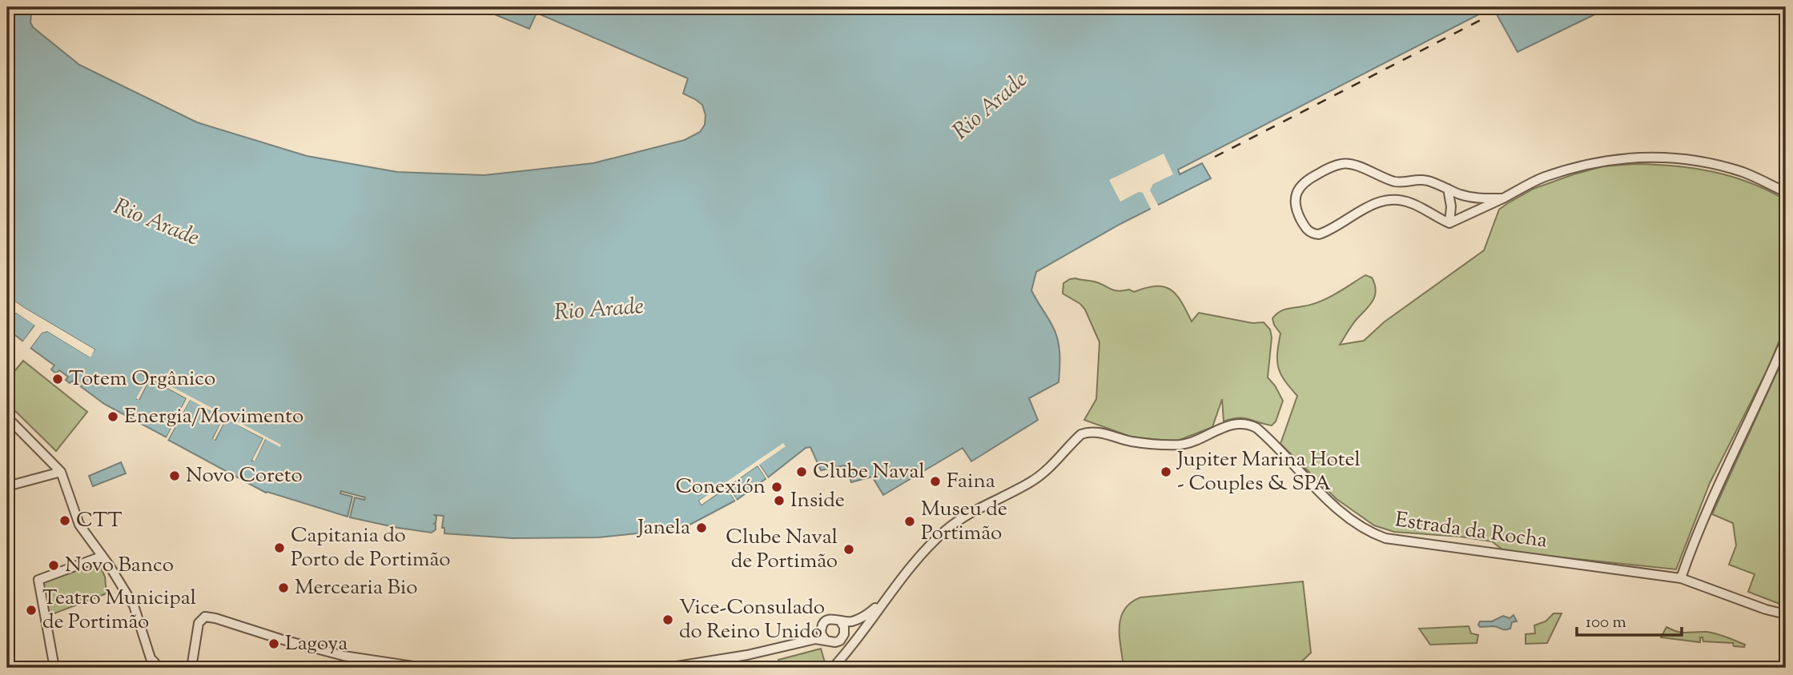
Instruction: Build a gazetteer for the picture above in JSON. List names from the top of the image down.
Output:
{
  "streets": {
    "street": ["Estrada da Rocha"]
  },
  "water": ["Rio Arade"],
  "places": [
    "Totem Orgânico",
    "Energia/Movimento",
    "Clube Naval",
    "Jupiter Marina Hotel - Couples & SPA",
    "Novo Coreto",
    "Faina",
    "Conexión",
    "Inside",
    "CTT",
    "Museu de Portimão",
    "Janela",
    "Capitania do Porto de Portimão",
    "Clube Naval de Portimão",
    "Novo Banco",
    "Mercearia Bio",
    "Teatro Municipal de Portimão",
    "Vice-Consulado do Reino Unido",
    "Lagoya"
  ],
  "scale_bar": "100 m"
}
